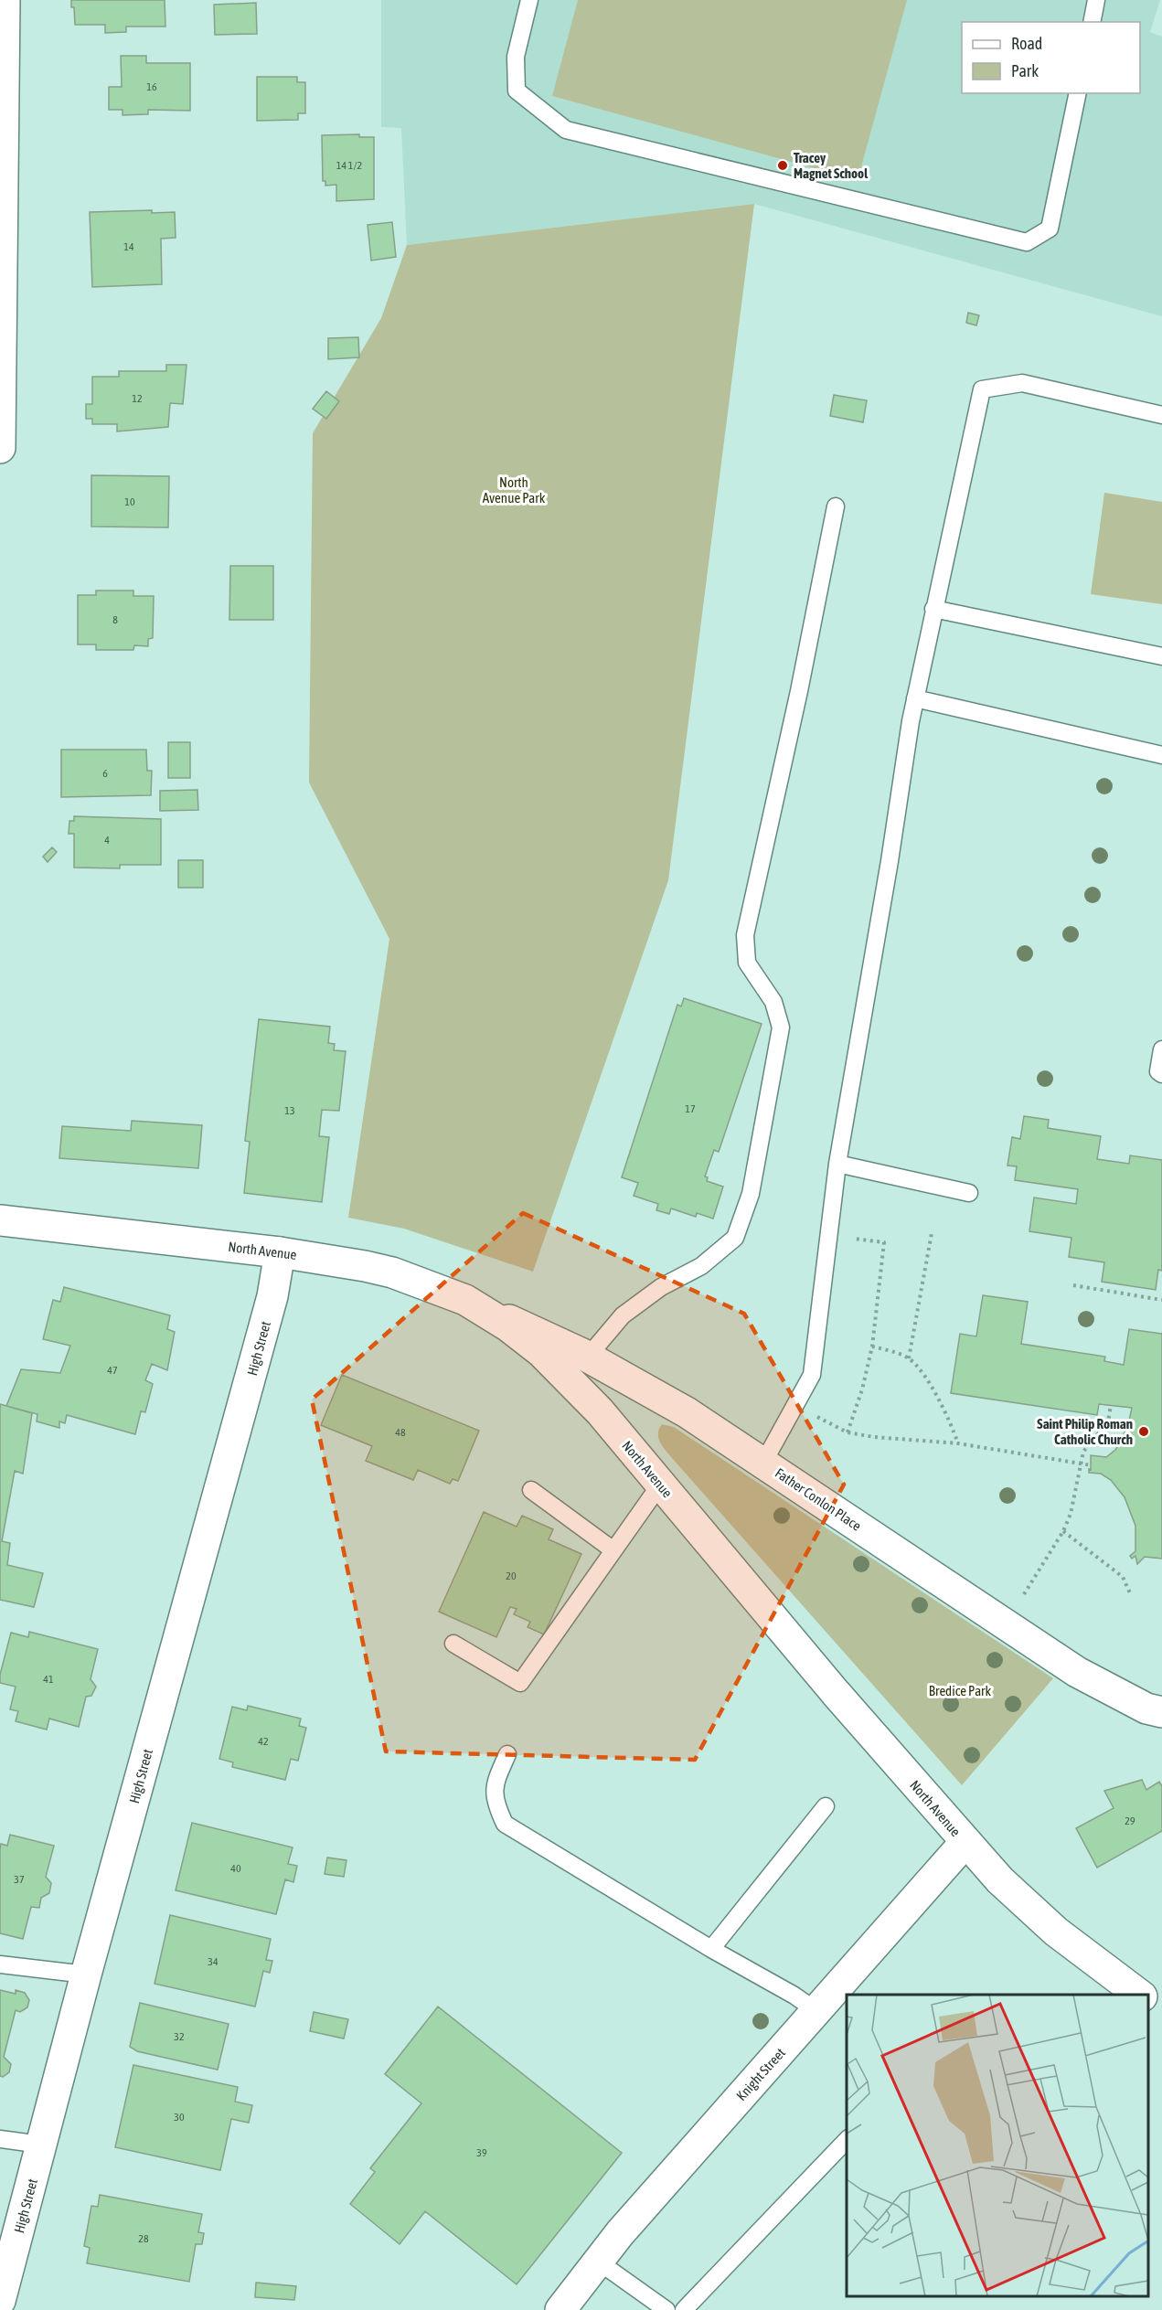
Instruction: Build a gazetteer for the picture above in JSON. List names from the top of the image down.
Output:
{
  "streets": {
    "street": [
      "North Avenue",
      "High Street",
      "Father Conlon Place",
      "Knight Street"
    ]
  },
  "crossings": [
    ["North Avenue", "High Street"],
    ["North Avenue", "Father Conlon Place"],
    ["North Avenue", "Knight Street"]
  ],
  "parks": ["North Avenue Park", "Bredice Park"],
  "places": ["Tracey Magnet School", "Saint Philip Roman Catholic Church"],
  "house_numbers": [
    "16",
    "14 1/2",
    "14",
    "12",
    "10",
    "8",
    "6",
    "4",
    "17",
    "13",
    "47",
    "48",
    "20",
    "41",
    "42",
    "29",
    "40",
    "37",
    "34",
    "32",
    "30",
    "39",
    "28"
  ],
  "legend": ["Road", "Park"]
}
